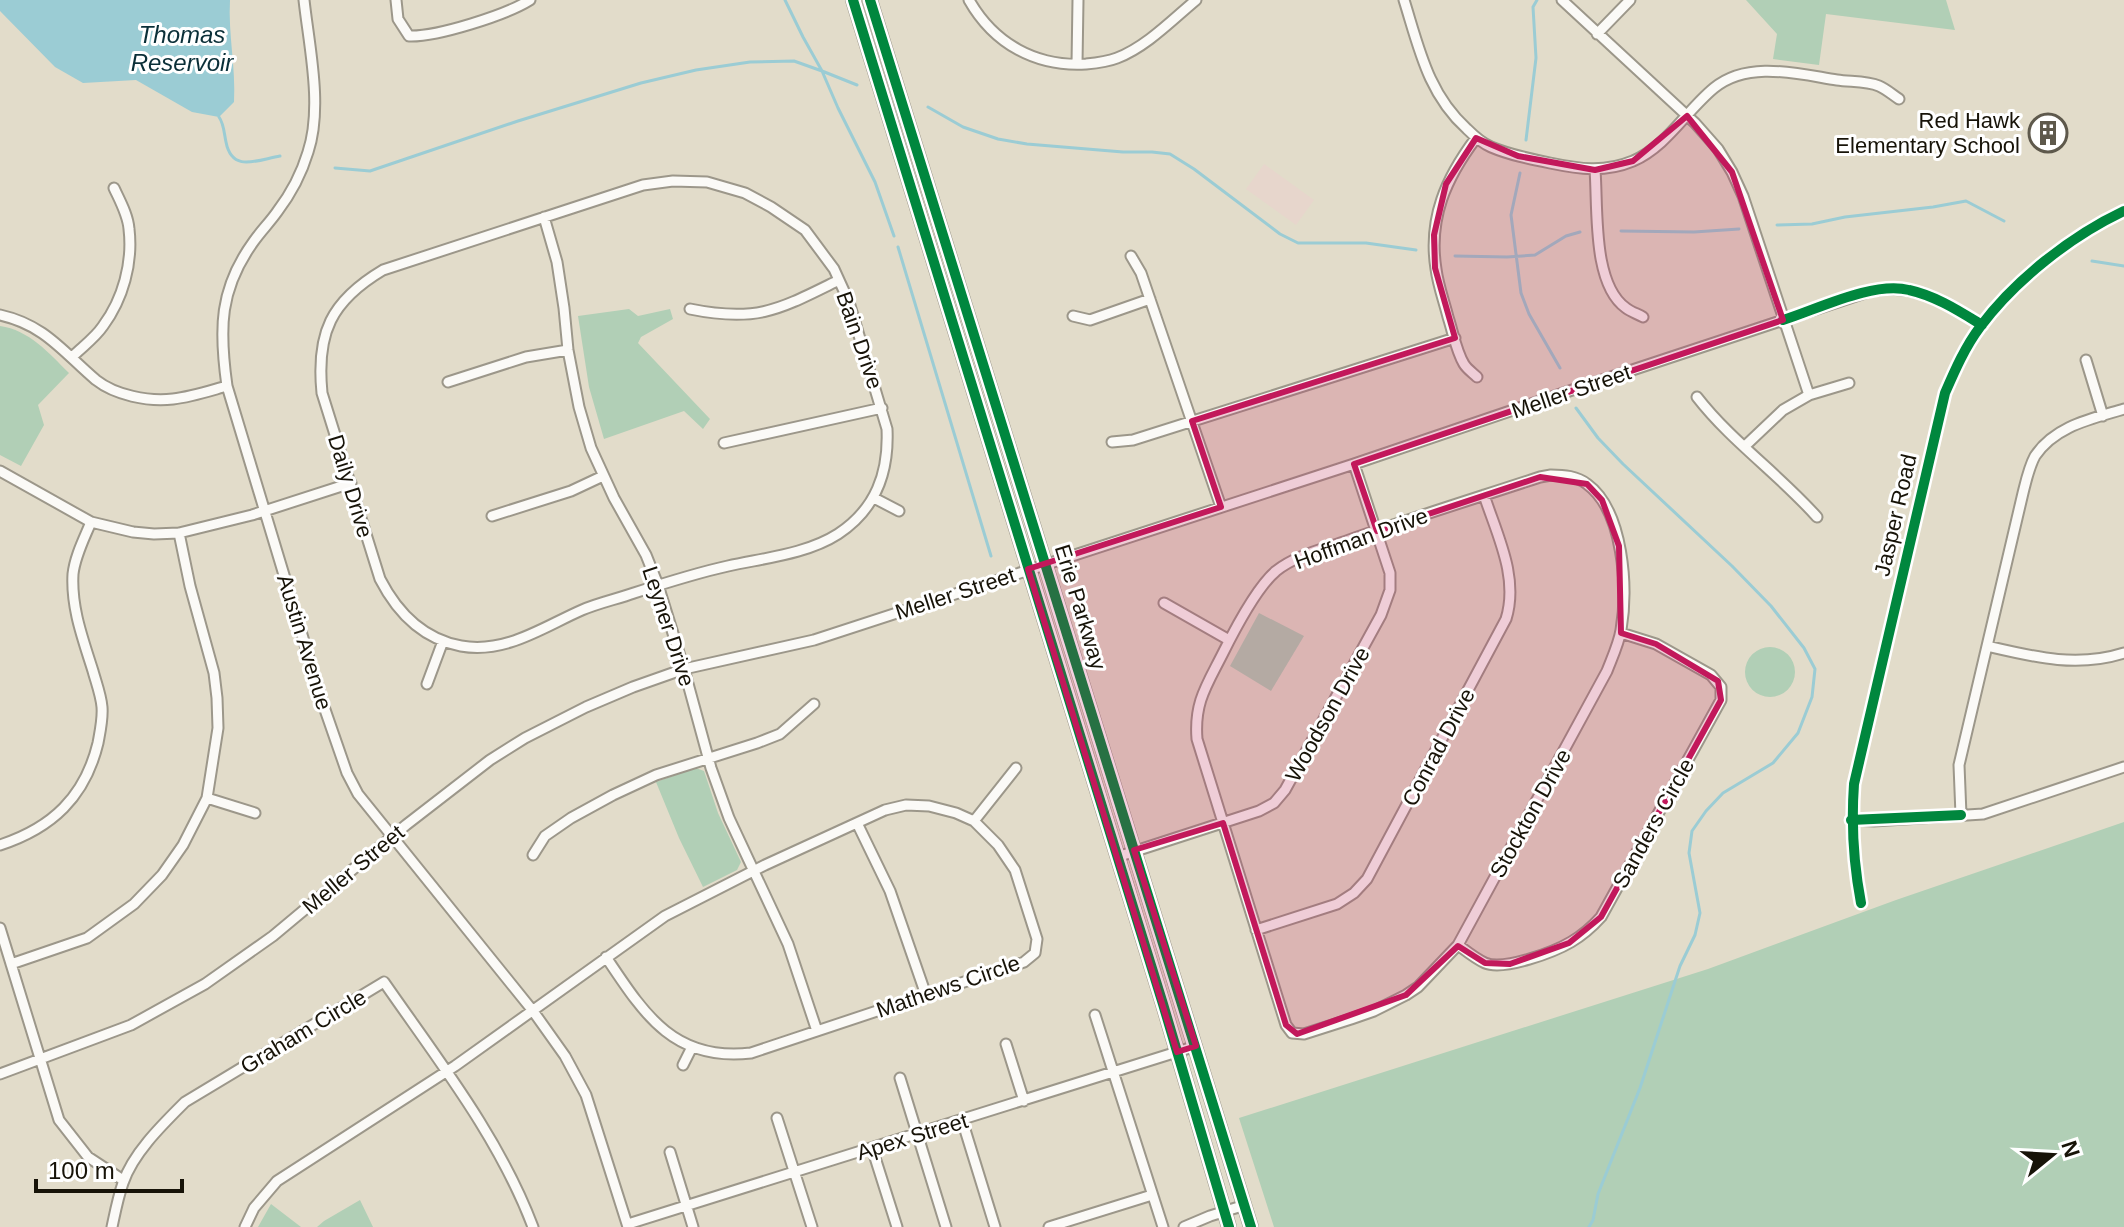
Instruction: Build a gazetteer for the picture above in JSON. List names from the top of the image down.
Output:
{
  "streets": {
    "main road": ["Erie Parkway"],
    "street": [
      "Bain Drive",
      "Meller Street",
      "Daily Drive",
      "Jasper Road",
      "Hoffman Drive",
      "Leyner Drive",
      "Austin Avenue",
      "Woodson Drive",
      "Conrad Drive",
      "Stockton Drive",
      "Sanders Circle",
      "Mathews Circle",
      "Graham Circle",
      "Apex Street"
    ]
  },
  "crossings": [
    ["Bain Drive", "Daily Drive"],
    ["Bain Drive", "Leyner Drive"],
    ["Meller Street", "Jasper Road"],
    ["Meller Street", "Erie Parkway"],
    ["Meller Street", "Leyner Drive"],
    ["Meller Street", "Austin Avenue"],
    ["Meller Street", "Woodson Drive"],
    ["Daily Drive", "Leyner Drive"],
    ["Hoffman Drive", "Woodson Drive"],
    ["Hoffman Drive", "Conrad Drive"],
    ["Hoffman Drive", "Stockton Drive"],
    ["Erie Parkway", "Woodson Drive"],
    ["Erie Parkway", "Apex Street"],
    ["Leyner Drive", "Mathews Circle"],
    ["Austin Avenue", "Mathews Circle"],
    ["Austin Avenue", "Apex Street"],
    ["Stockton Drive", "Sanders Circle"],
    ["Mathews Circle", "Graham Circle"]
  ],
  "water": ["Thomas Reservoir"],
  "places": {
    "building": ["Red Hawk Elementary School"]
  },
  "scale_bar": "100 m",
  "north": "right"
}
